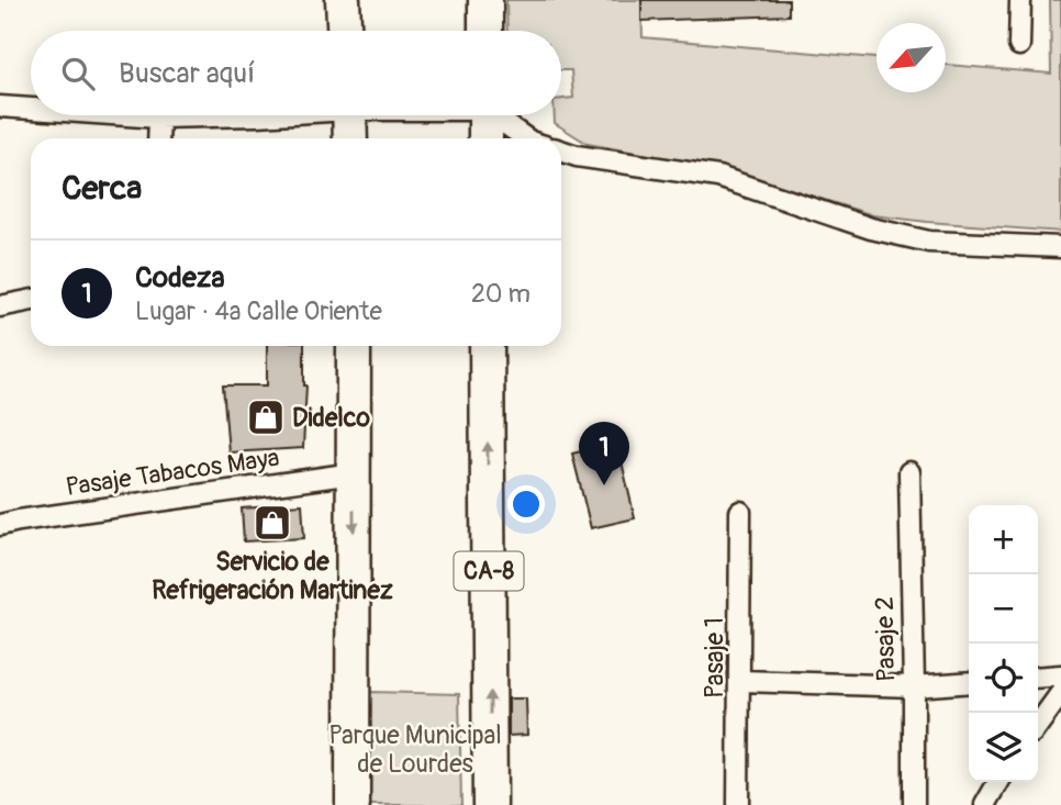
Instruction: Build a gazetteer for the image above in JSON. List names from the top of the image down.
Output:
{
  "streets": {
    "highway": ["CA-8"],
    "street": ["Pasaje Tabacos Maya", "Pasaje 2", "Pasaje 1"]
  },
  "parks": ["Parque Municipal de Lourdes"],
  "places": {
    "shop": ["Didelco", "Servicio de Refrigeración Martinez"]
  },
  "north": "bottom left",
  "page": {
    "search": "Buscar aquí",
    "heading": "Cerca",
    "list": [
      {
        "mark": "1",
        "name": "Codeza",
        "note": "Lugar · 4a Calle Oriente",
        "value": "20 m"
      }
    ],
    "pins": "1",
    "map_buttons": ["+", "−"]
  }
}
